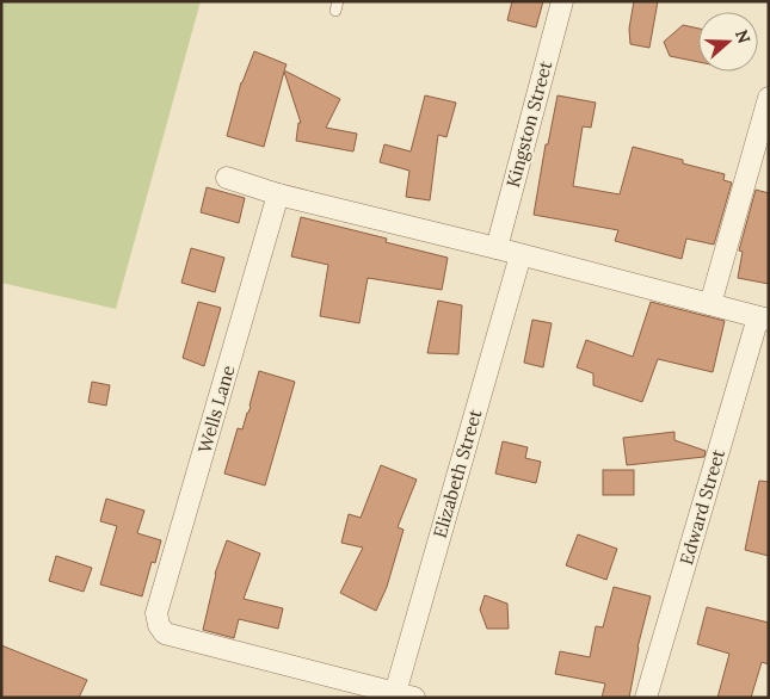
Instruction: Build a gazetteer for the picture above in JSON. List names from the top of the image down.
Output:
{
  "streets": {
    "street": [
      "Kingston Street",
      "Wells Lane",
      "Elizabeth Street",
      "Edward Street"
    ]
  },
  "crossings": [
    ["Wells Lane", "Elizabeth Street"]
  ],
  "north": "right"
}
